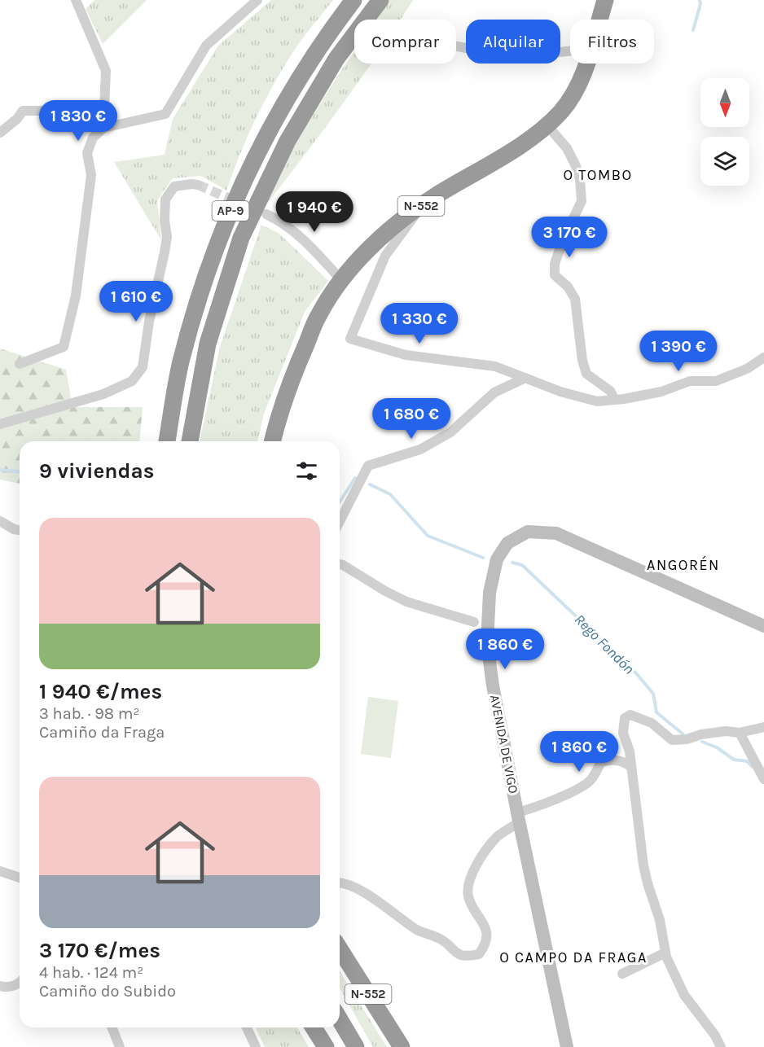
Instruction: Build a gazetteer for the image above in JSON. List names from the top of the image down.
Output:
{
  "streets": {
    "highway": ["N-552", "AP-9"],
    "main road": ["AVENIDA DE VIGO"]
  },
  "districts": ["O TOMBO", "ANGORÉN", "O CAMPO DA FRAGA"],
  "water": ["Rego Fondón"],
  "north": "bottom",
  "page": {
    "chip": ["Comprar", "Alquilar", "Filtros"],
    "price": [
      "1 830 €",
      "1 940 €",
      "3 170 €",
      "1 610 €",
      "1 330 €",
      "1 390 €",
      "1 680 €",
      "1 860 €",
      "1 860 €"
    ],
    "heading": "9 viviendas",
    "list": [
      {
        "name": "1 940 €/mes",
        "note": "3 hab. · 98 m² · Camiño da Fraga"
      },
      {
        "name": "3 170 €/mes",
        "note": "4 hab. · 124 m² · Camiño do Subido"
      }
    ]
  }
}
